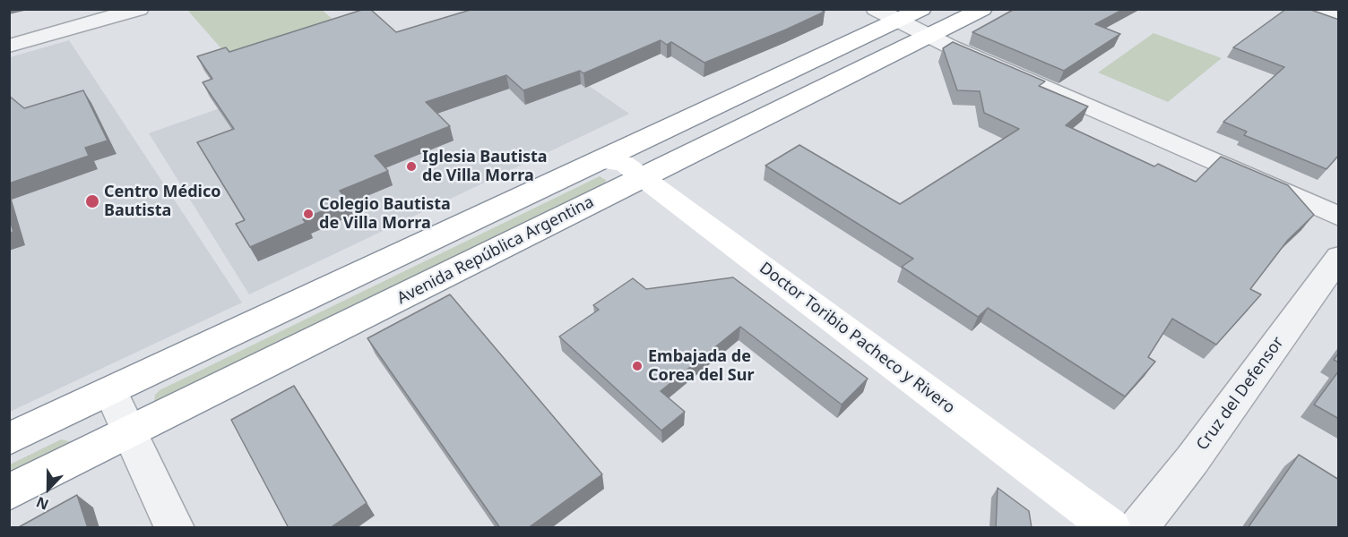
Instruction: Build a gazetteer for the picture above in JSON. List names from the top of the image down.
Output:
{
  "streets": {
    "main road": ["Avenida República Argentina", "Doctor Toribio Pacheco y Rivero"],
    "street": ["Cruz del Defensor"]
  },
  "crossings": [
    ["Avenida República Argentina", "Doctor Toribio Pacheco y Rivero"]
  ],
  "places": [
    "Iglesia Bautista de Villa Morra",
    "Centro Médico Bautista",
    "Colegio Bautista de Villa Morra",
    "Embajada de Corea del Sur"
  ],
  "north": "bottom"
}
